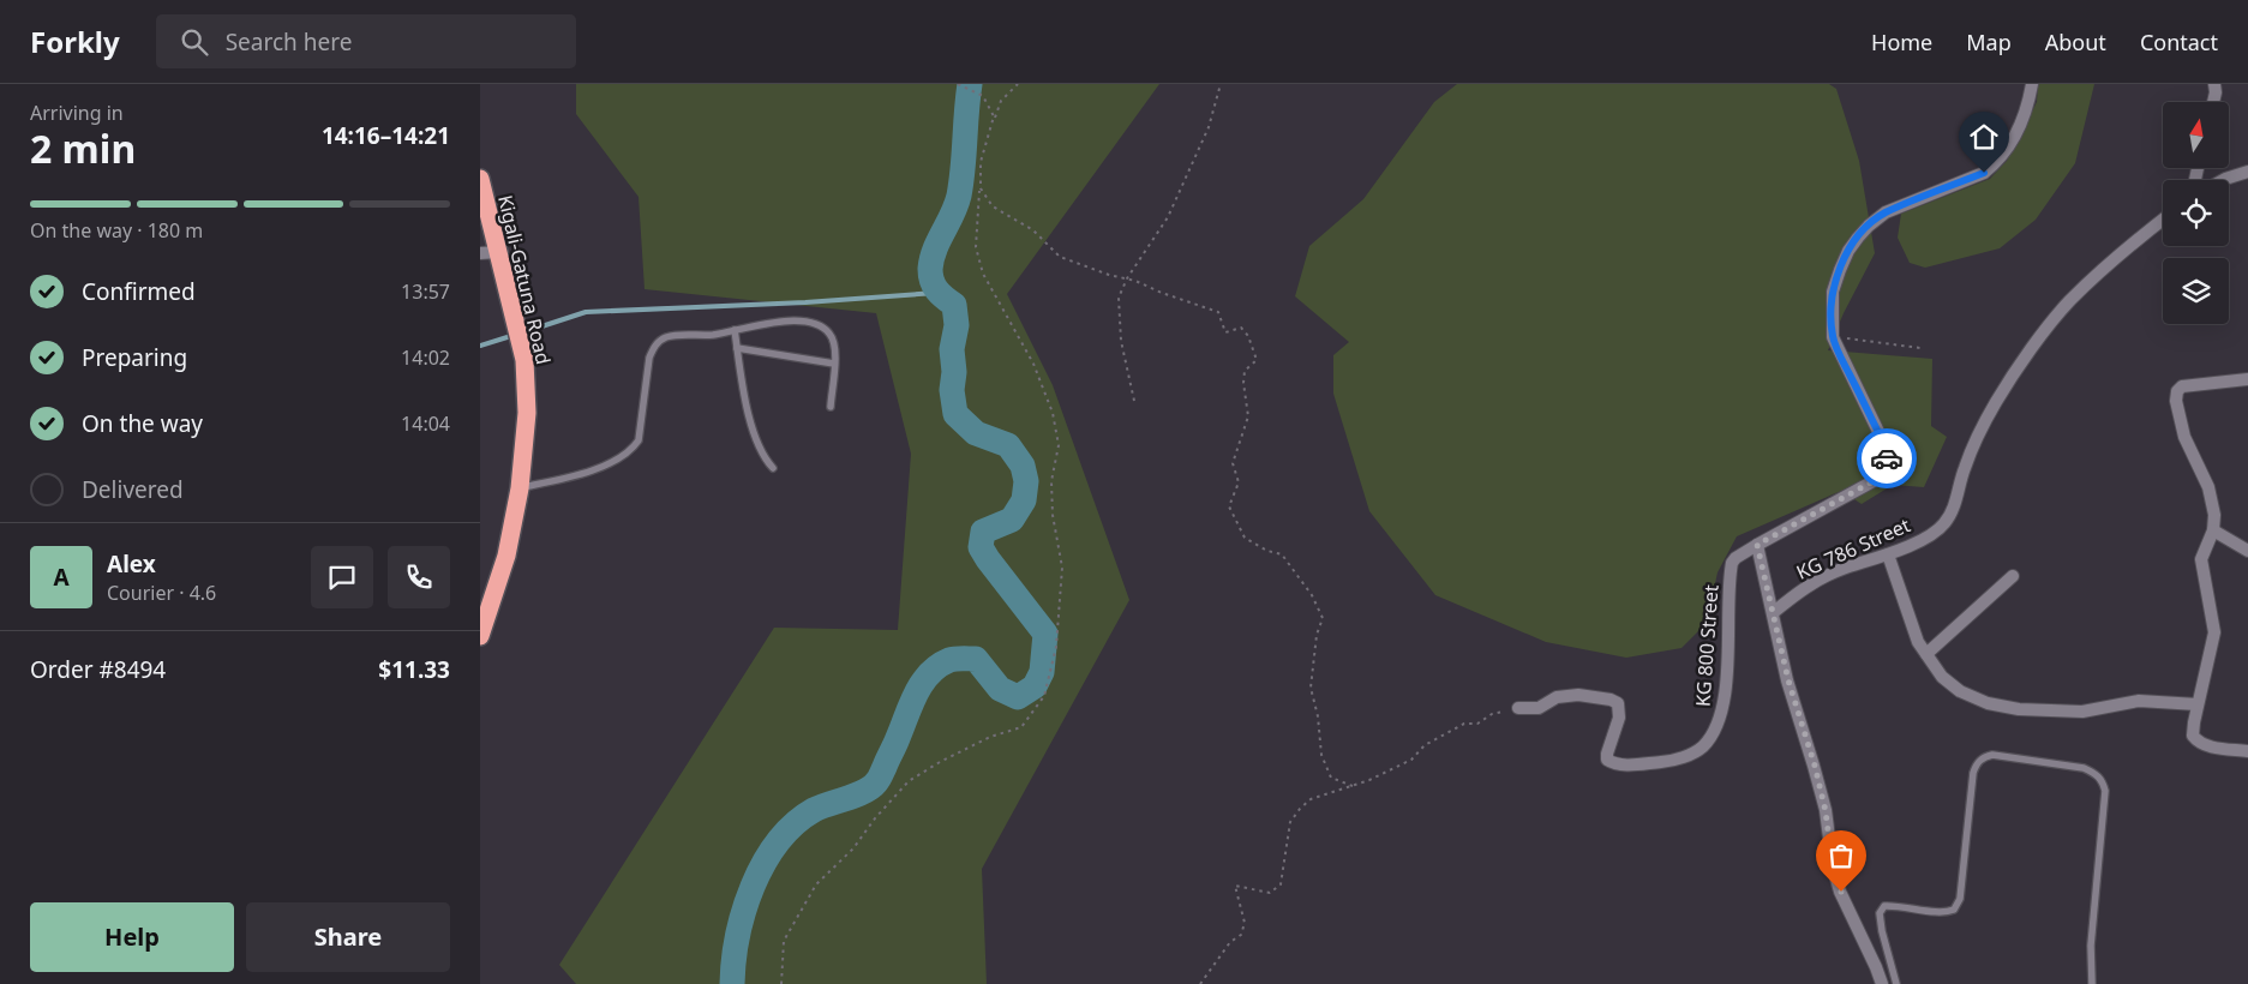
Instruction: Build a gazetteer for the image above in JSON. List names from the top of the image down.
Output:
{
  "streets": {
    "highway": ["Kigali-Gatuna Road"],
    "street": ["KG 786 Street", "KG 800 Street"]
  },
  "north": "top",
  "page": {
    "header": "Forkly",
    "search": "Search here",
    "nav": [
      "Home",
      "Map",
      "About",
      "Contact"
    ],
    "heading": ["2 min", "Arriving in", "14:16–14:21"],
    "panel": [
      "Alex",
      "Courier · 4.6",
      "Order #8494",
      "$11.33"
    ],
    "bar": "On the way · 180 m",
    "list": [
      ["Confirmed", "13:57"],
      ["Preparing", "14:02"],
      ["On the way", "14:04"],
      "Delivered"
    ],
    "round": "A",
    "buttons": ["Help", "Share"]
  }
}
